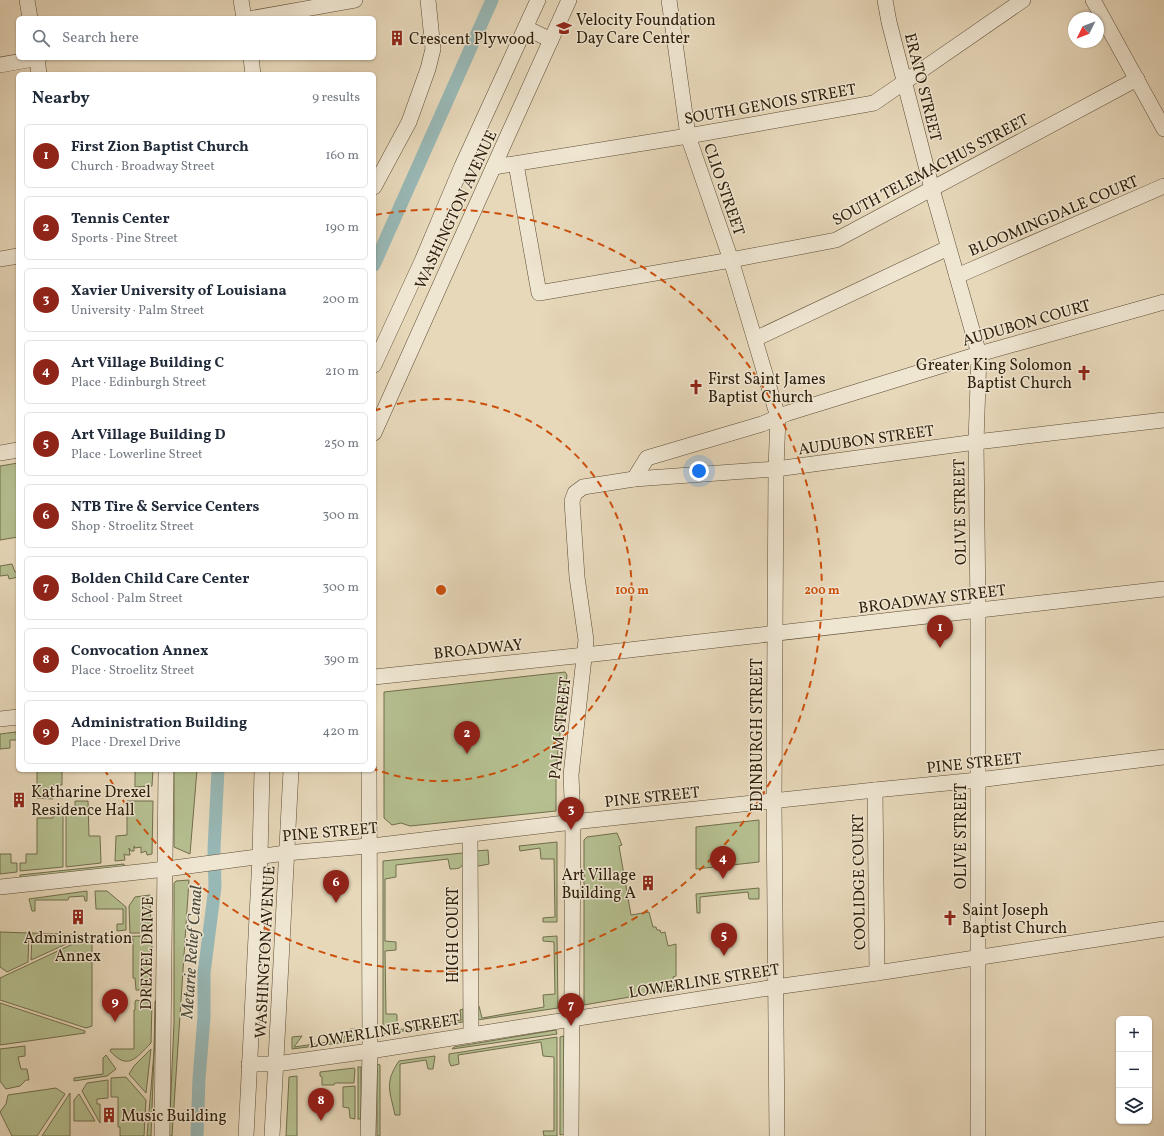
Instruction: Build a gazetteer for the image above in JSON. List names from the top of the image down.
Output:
{
  "streets": {
    "street": [
      "ERATO STREET",
      "SOUTH GENOIS STREET",
      "SOUTH TELEMACHUS STREET",
      "CLIO STREET",
      "WASHINGTON AVENUE",
      "BLOOMINGDALE COURT",
      "AUDUBON COURT",
      "AUDUBON STREET",
      "OLIVE STREET",
      "BROADWAY STREET",
      "BROADWAY",
      "PALM STREET",
      "EDINBURGH STREET",
      "PINE STREET",
      "COOLIDGE COURT",
      "HIGH COURT",
      "DREXEL DRIVE",
      "LOWERLINE STREET"
    ]
  },
  "crossings": [
    ["ERATO STREET", "SOUTH GENOIS STREET"],
    ["ERATO STREET", "SOUTH TELEMACHUS STREET"],
    ["ERATO STREET", "BLOOMINGDALE COURT"],
    ["ERATO STREET", "OLIVE STREET"],
    ["SOUTH GENOIS STREET", "SOUTH TELEMACHUS STREET"],
    ["SOUTH GENOIS STREET", "CLIO STREET"],
    ["SOUTH GENOIS STREET", "WASHINGTON AVENUE"],
    ["SOUTH TELEMACHUS STREET", "CLIO STREET"],
    ["CLIO STREET", "BLOOMINGDALE COURT"],
    ["CLIO STREET", "EDINBURGH STREET"],
    ["WASHINGTON AVENUE", "PINE STREET"],
    ["WASHINGTON AVENUE", "LOWERLINE STREET"],
    ["BLOOMINGDALE COURT", "OLIVE STREET"],
    ["BLOOMINGDALE COURT", "EDINBURGH STREET"],
    ["AUDUBON COURT", "AUDUBON STREET"],
    ["AUDUBON COURT", "OLIVE STREET"],
    ["AUDUBON COURT", "EDINBURGH STREET"],
    ["AUDUBON STREET", "OLIVE STREET"],
    ["AUDUBON STREET", "PALM STREET"],
    ["AUDUBON STREET", "EDINBURGH STREET"],
    ["OLIVE STREET", "BROADWAY STREET"],
    ["OLIVE STREET", "PINE STREET"],
    ["OLIVE STREET", "LOWERLINE STREET"],
    ["BROADWAY STREET", "BROADWAY"],
    ["BROADWAY STREET", "PALM STREET"],
    ["BROADWAY STREET", "EDINBURGH STREET"],
    ["BROADWAY", "PALM STREET"],
    ["PALM STREET", "PINE STREET"],
    ["PALM STREET", "LOWERLINE STREET"],
    ["EDINBURGH STREET", "PINE STREET"],
    ["EDINBURGH STREET", "LOWERLINE STREET"],
    ["PINE STREET", "COOLIDGE COURT"],
    ["PINE STREET", "HIGH COURT"],
    ["PINE STREET", "DREXEL DRIVE"],
    ["COOLIDGE COURT", "LOWERLINE STREET"],
    ["HIGH COURT", "LOWERLINE STREET"]
  ],
  "water": ["Metarie Relief Canal"],
  "places": {
    "school or university": ["Velocity Foundation Day Care Center"],
    "building": [
      "Crescent Plywood",
      "Katharine Drexel Residence Hall",
      "Art Village Building A",
      "Administration Annex",
      "Music Building"
    ],
    "church": ["Greater King Solomon Baptist Church", "First Saint James Baptist Church", "Saint Joseph Baptist Church"]
  },
  "north": "bottom left",
  "page": {
    "search": "Search here",
    "heading": ["Nearby", "9 results"],
    "list": [
      {
        "mark": "1",
        "name": "First Zion Baptist Church",
        "note": "Church · Broadway Street",
        "value": "160 m"
      },
      {
        "mark": "2",
        "name": "Tennis Center",
        "note": "Sports · Pine Street",
        "value": "190 m"
      },
      {
        "mark": "3",
        "name": "Xavier University of Louisiana",
        "note": "University · Palm Street",
        "value": "200 m"
      },
      {
        "mark": "4",
        "name": "Art Village Building C",
        "note": "Place · Edinburgh Street",
        "value": "210 m"
      },
      {
        "mark": "5",
        "name": "Art Village Building D",
        "note": "Place · Lowerline Street",
        "value": "250 m"
      },
      {
        "mark": "6",
        "name": "NTB Tire & Service Centers",
        "note": "Shop · Stroelitz Street",
        "value": "300 m"
      },
      {
        "mark": "7",
        "name": "Bolden Child Care Center",
        "note": "School · Palm Street",
        "value": "300 m"
      },
      {
        "mark": "8",
        "name": "Convocation Annex",
        "note": "Place · Stroelitz Street",
        "value": "390 m"
      },
      {
        "mark": "9",
        "name": "Administration Building",
        "note": "Place · Drexel Drive",
        "value": "420 m"
      }
    ],
    "pins": [
      "1",
      "2",
      "3",
      "4",
      "6",
      "5",
      "9",
      "7",
      "8"
    ],
    "map_buttons": ["+", "−"]
  },
  "rings": ["100 m", "200 m"]
}
